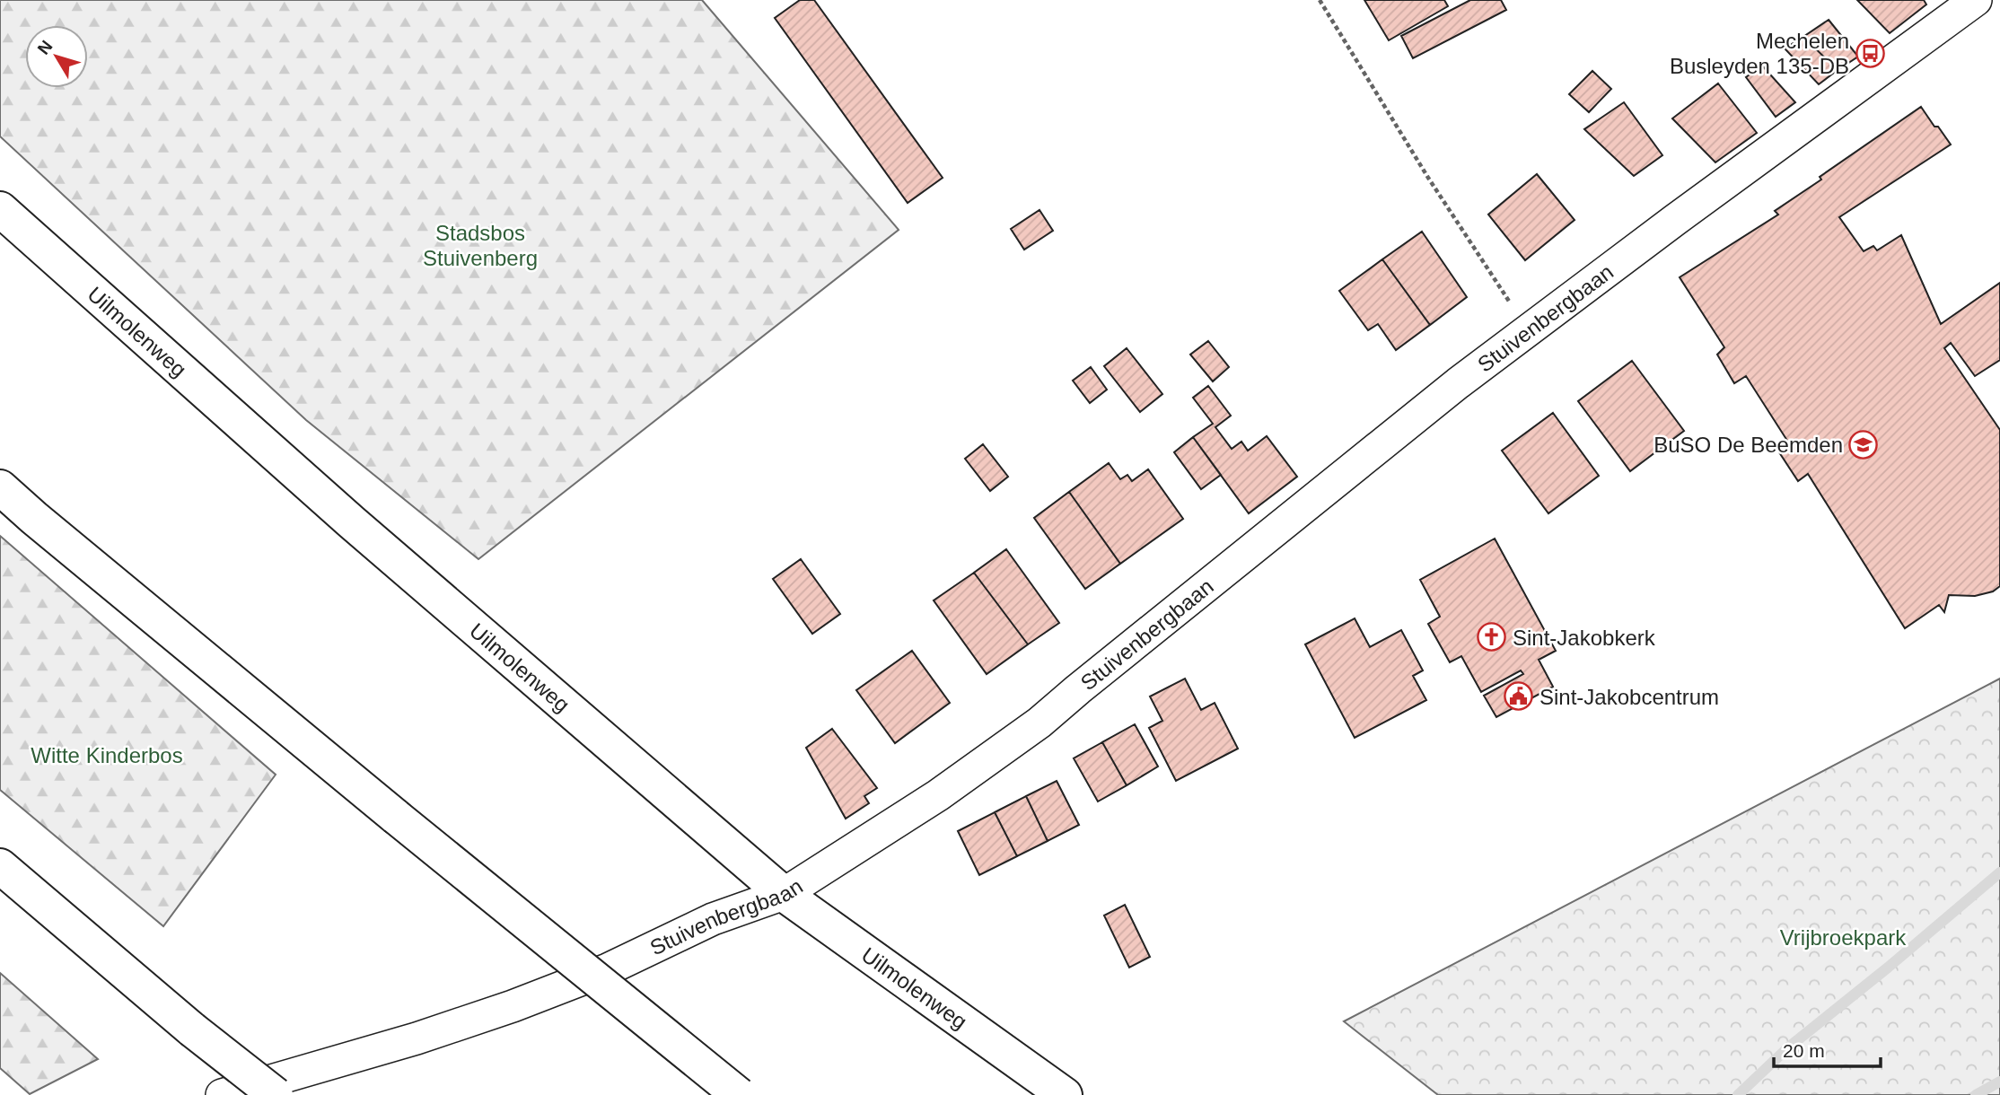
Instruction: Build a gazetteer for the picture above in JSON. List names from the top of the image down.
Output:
{
  "streets": {
    "main road": ["Uilmolenweg"],
    "street": ["Stuivenbergbaan"]
  },
  "crossings": [
    ["Stuivenbergbaan", "Uilmolenweg"]
  ],
  "parks": ["Stadsbos Stuivenberg", "Witte Kinderbos", "Vrijbroekpark"],
  "places": {
    "bus stop": ["Mechelen Busleyden 135-DB"],
    "school or university": ["BuSO De Beemden"],
    "church": ["Sint-Jakobkerk"],
    "public building": ["Sint-Jakobcentrum"]
  },
  "scale_bar": "20 m",
  "north": "top left"
}
